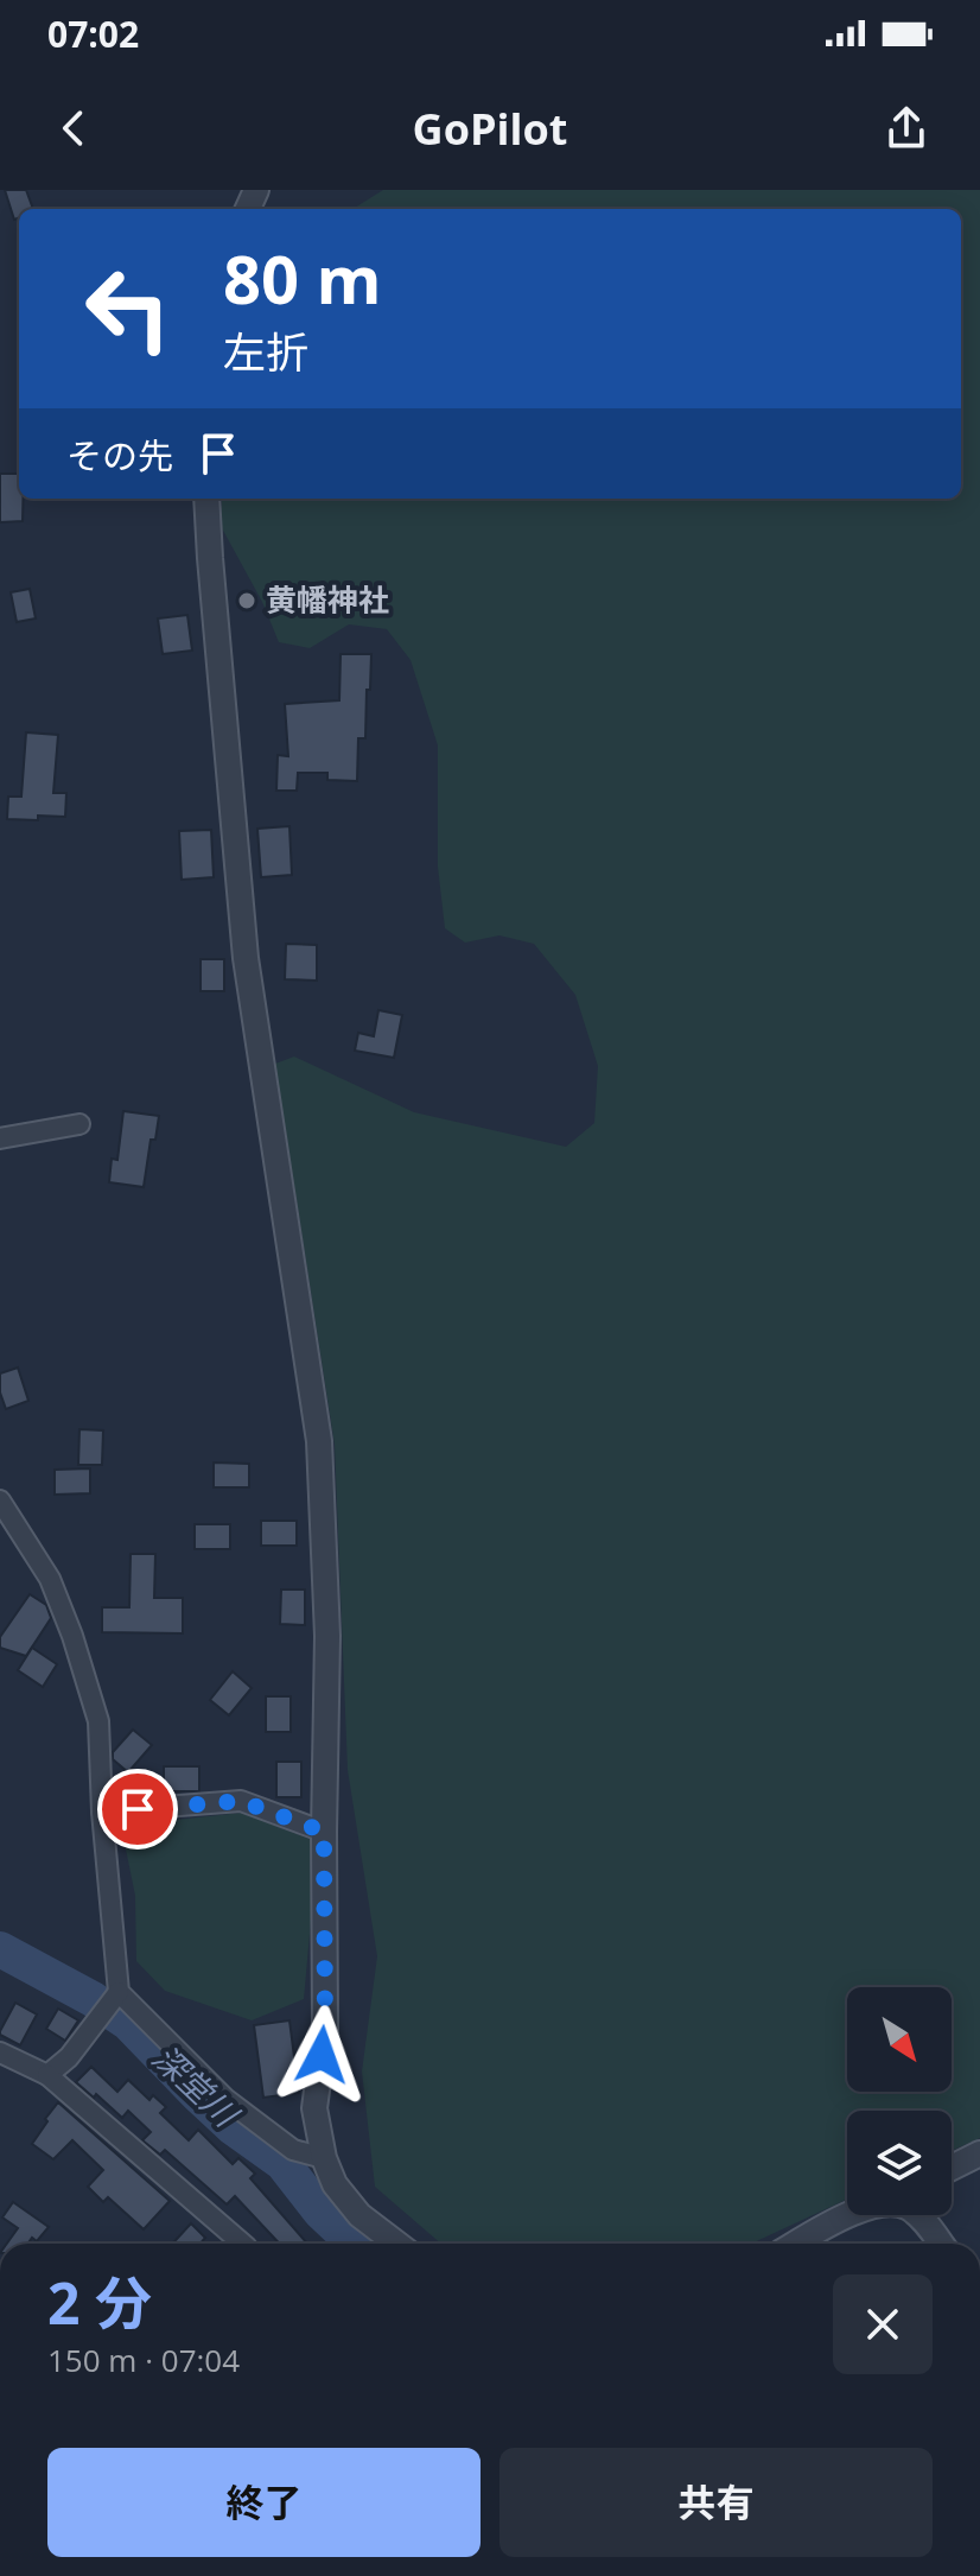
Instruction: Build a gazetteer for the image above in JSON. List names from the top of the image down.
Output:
{
  "water": ["深堂川"],
  "places": ["黄幡神社"],
  "north": "bottom right",
  "page": {
    "status": "07:02",
    "header": "GoPilot",
    "turn": ["80 m", "左折"],
    "then": "その先",
    "heading": ["2 分", "150 m · 07:04"],
    "buttons": ["終了", "共有"]
  }
}
